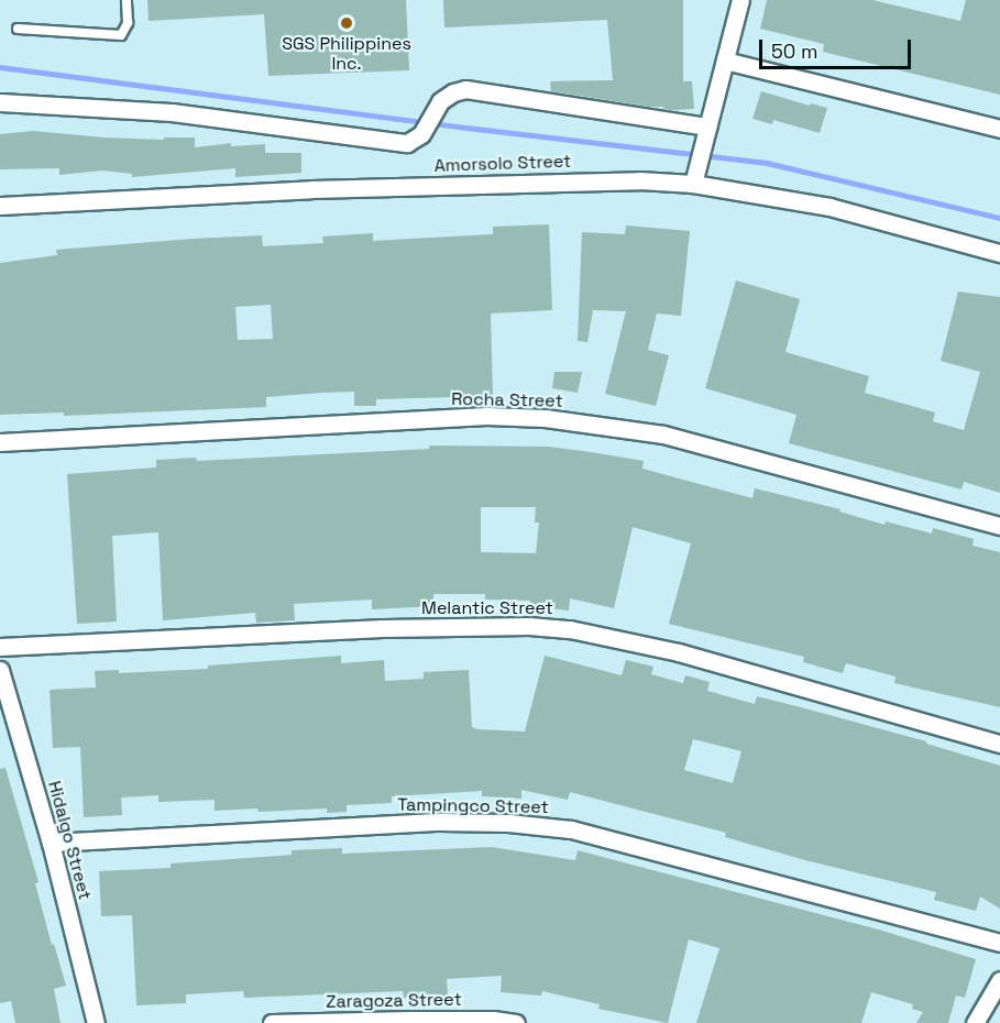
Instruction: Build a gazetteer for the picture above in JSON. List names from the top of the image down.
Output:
{
  "streets": {
    "street": [
      "Amorsolo Street",
      "Rocha Street",
      "Melantic Street",
      "Tampingco Street",
      "Hidalgo Street",
      "Zaragoza Street"
    ]
  },
  "crossings": [
    ["Tampingco Street", "Hidalgo Street"]
  ],
  "places": ["SGS Philippines Inc."],
  "scale_bar": "50 m"
}
